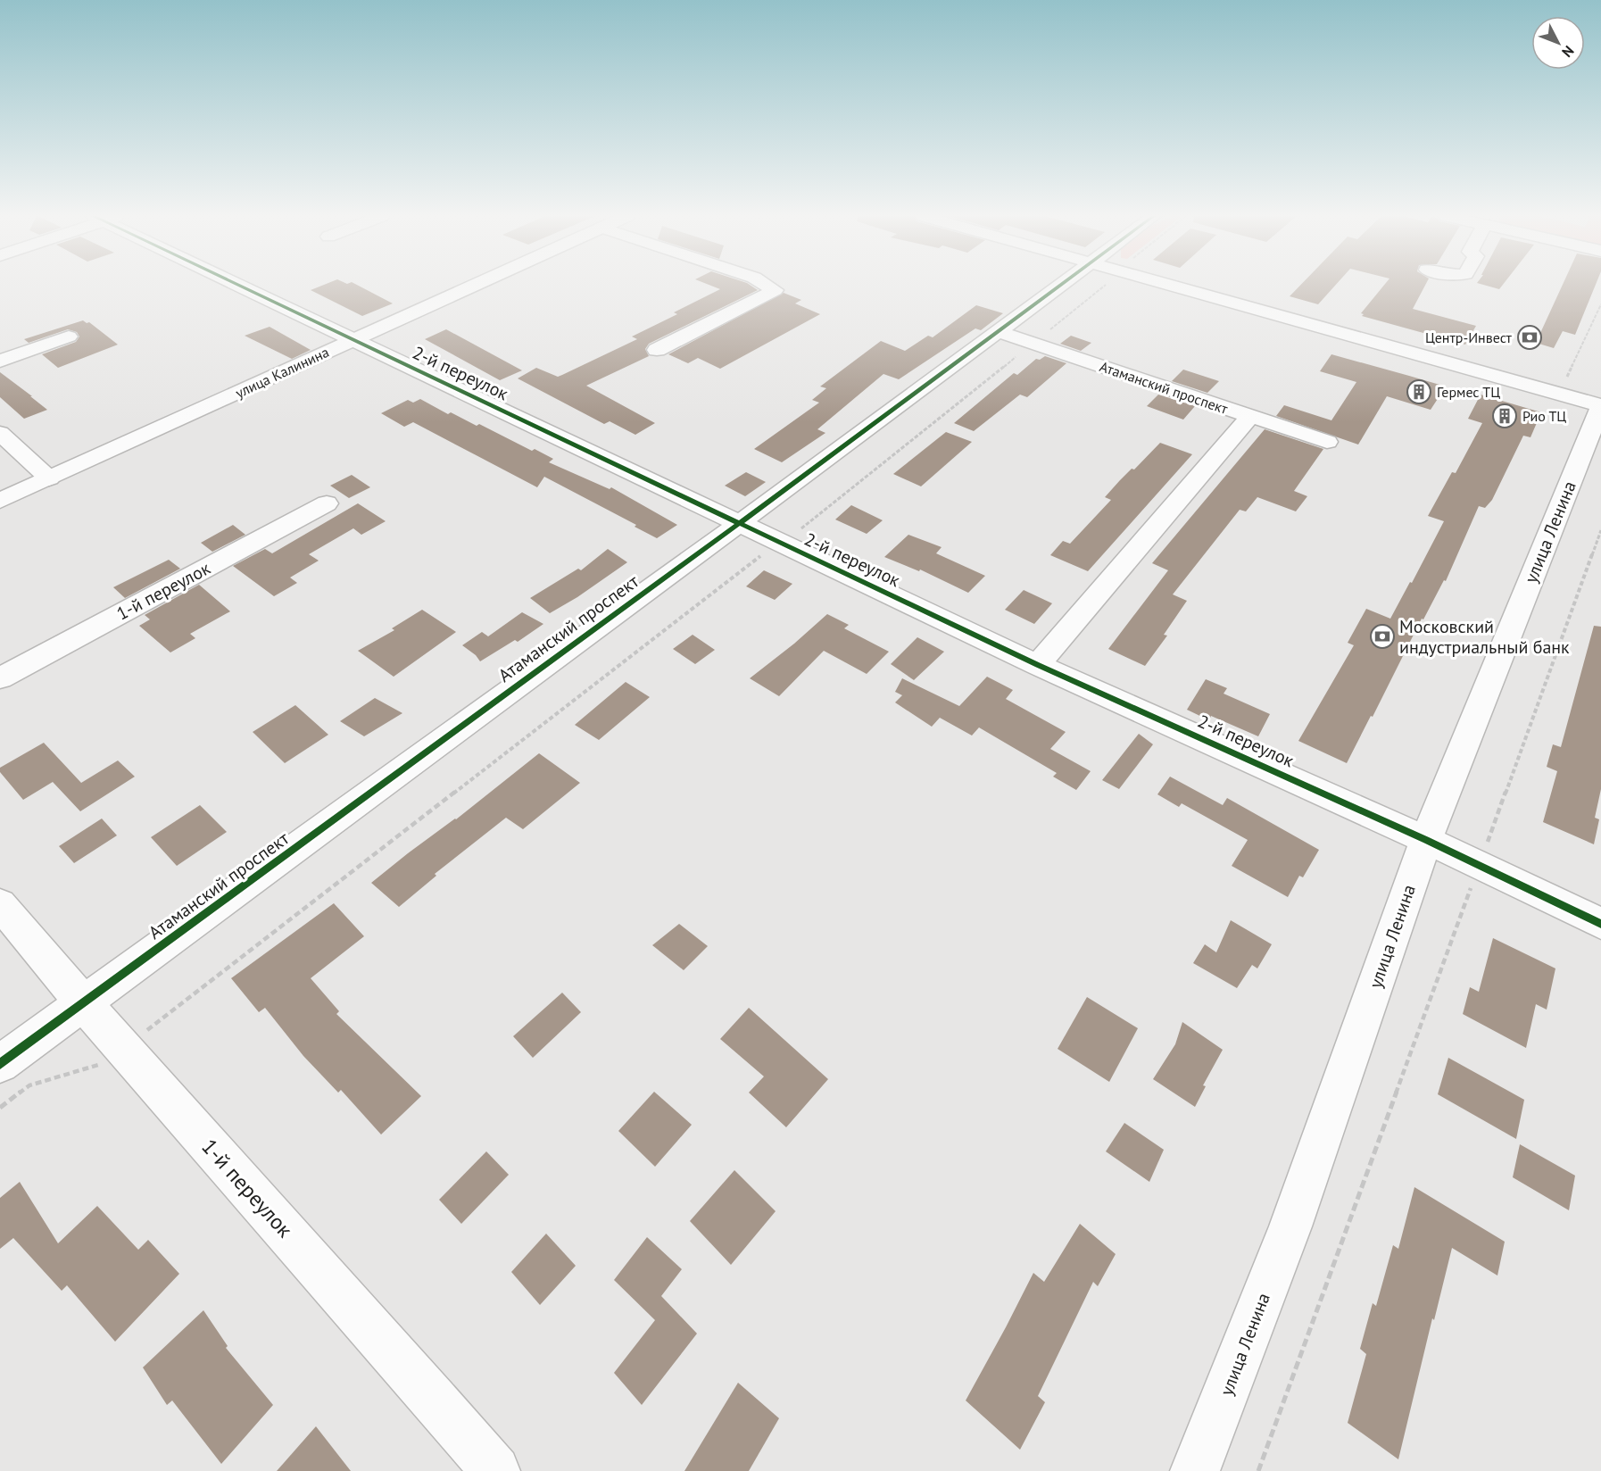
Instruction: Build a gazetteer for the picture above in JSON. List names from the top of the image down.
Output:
{
  "streets": {
    "street": [
      "улица Калинина",
      "2-й переулок",
      "Атаманский проспект",
      "улица Ленина",
      "1-й переулок"
    ]
  },
  "crossings": [
    ["улица Калинина", "2-й переулок"],
    ["2-й переулок", "Атаманский проспект"],
    ["2-й переулок", "улица Ленина"],
    ["Атаманский проспект", "1-й переулок"]
  ],
  "places": {
    "bank": ["Центр-Инвест", "Московский индустриальный банк"],
    "building": ["Гермес ТЦ", "Рио ТЦ"]
  },
  "north": "bottom right"
}
